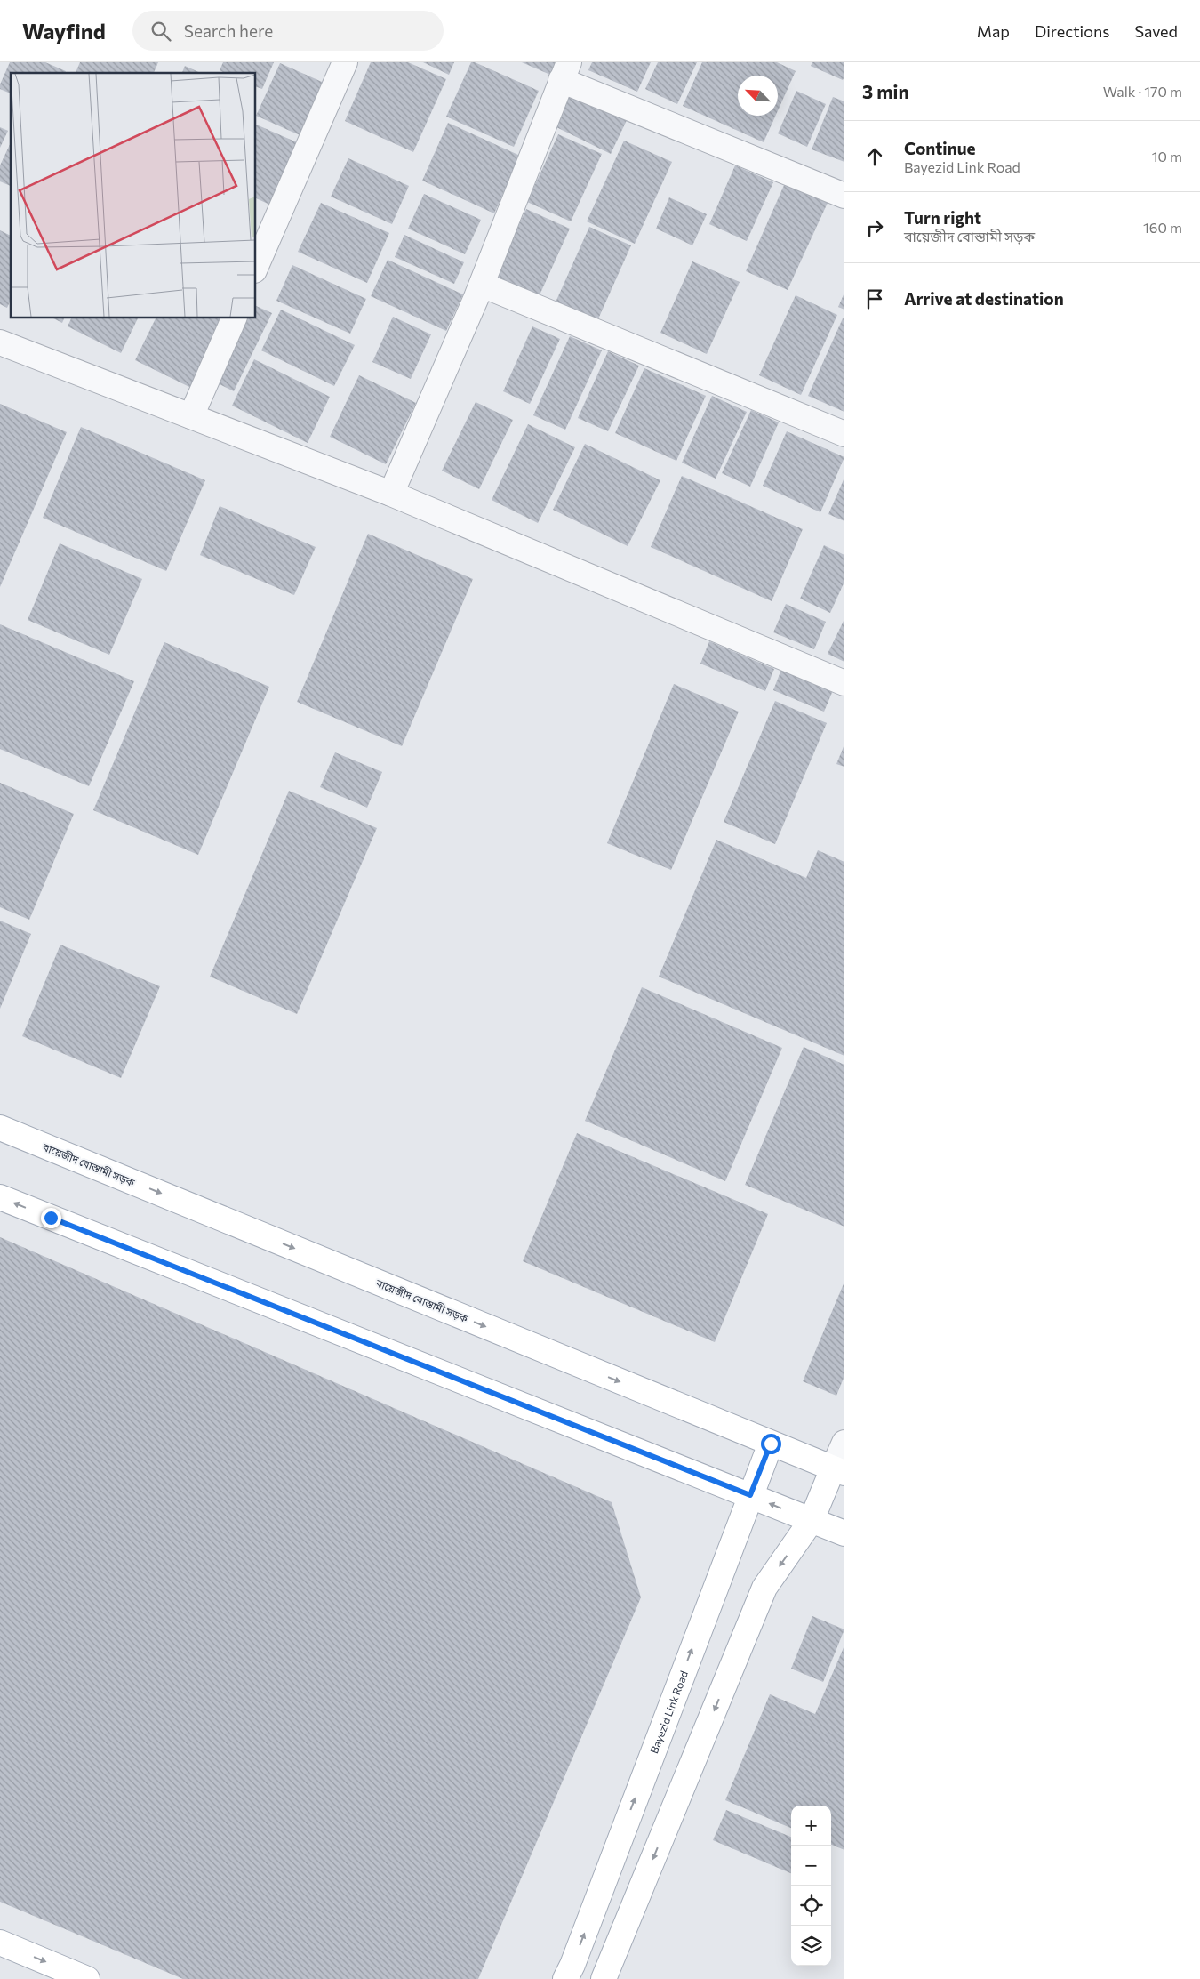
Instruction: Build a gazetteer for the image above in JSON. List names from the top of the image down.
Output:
{
  "streets": {
    "main road": ["বায়েজীদ বোস্তামী সড়ক", "Bayezid Link Road"]
  },
  "crossings": [
    ["বায়েজীদ বোস্তামী সড়ক", "Bayezid Link Road"]
  ],
  "north": "top left",
  "page": {
    "header": "Wayfind",
    "search": "Search here",
    "nav": ["Map", "Directions", "Saved"],
    "heading": ["3 min", "Walk · 170 m"],
    "list": [
      ["Continue", "Bayezid Link Road", "10 m"],
      ["Turn right", "বায়েজীদ বোস্তামী সড়ক", "160 m"],
      "Arrive at destination"
    ],
    "map_buttons": ["+", "−"]
  }
}
